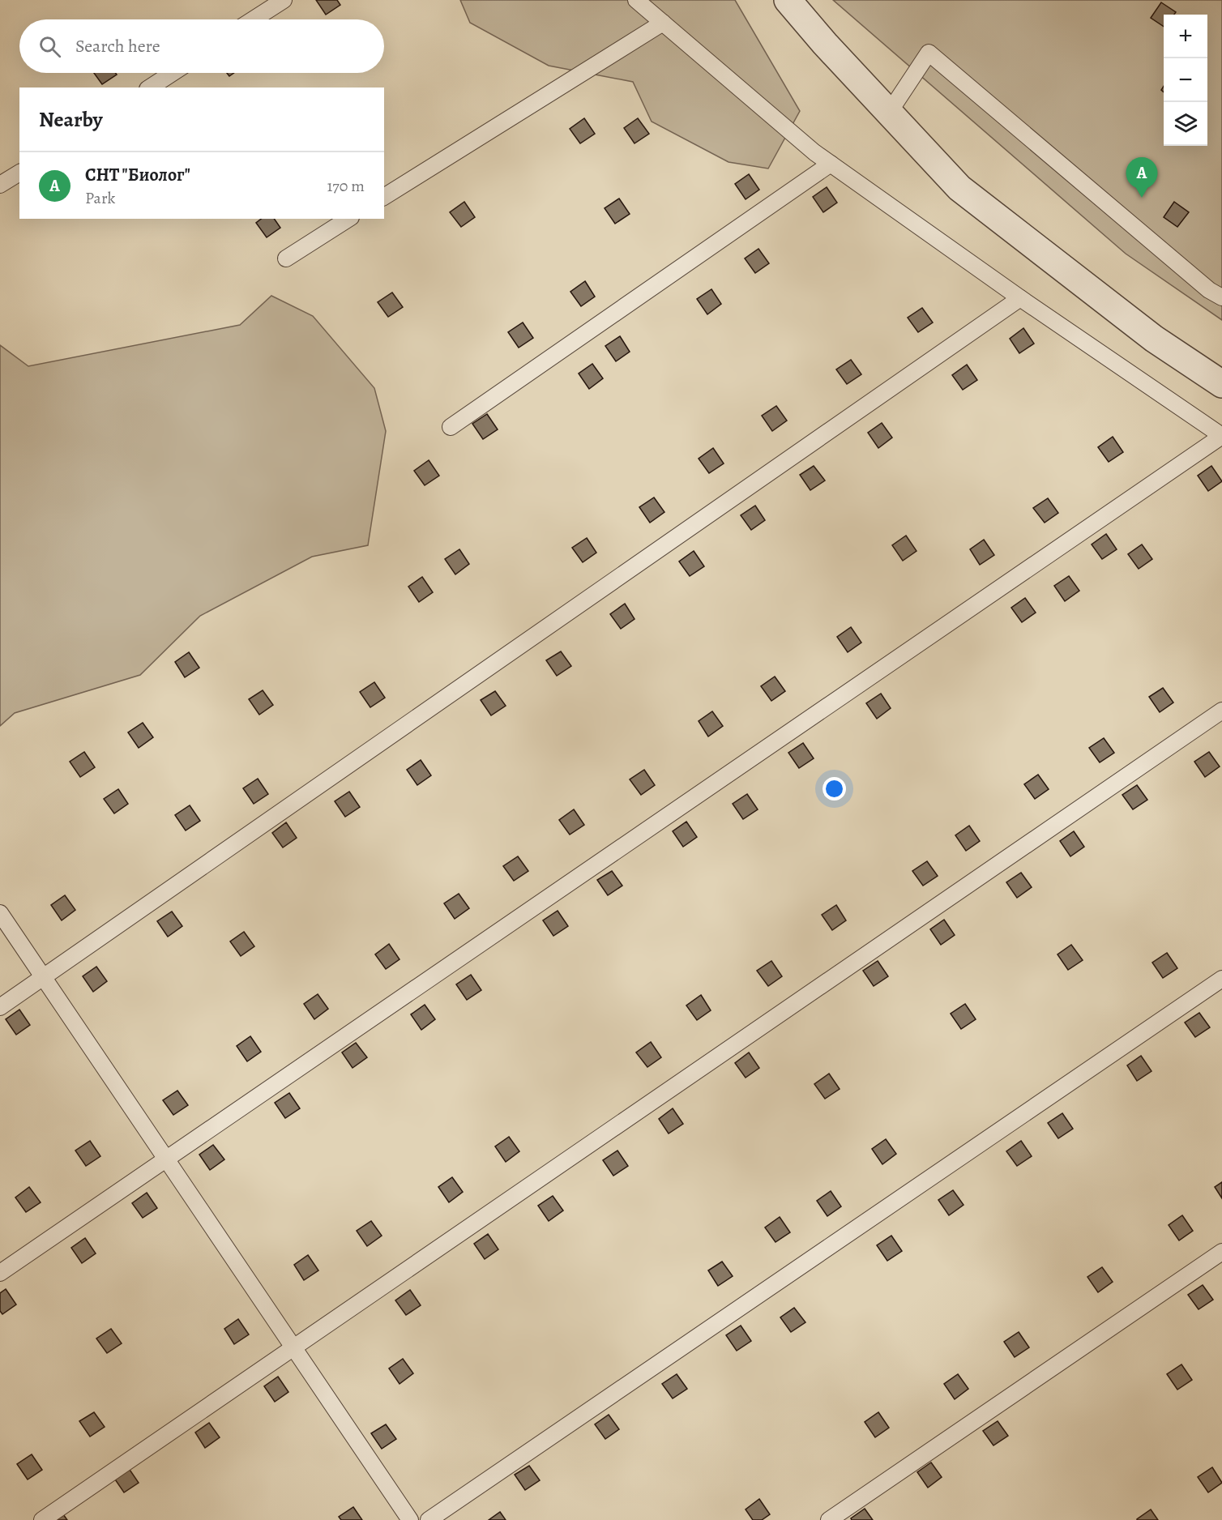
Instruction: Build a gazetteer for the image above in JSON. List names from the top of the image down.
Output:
{
  "page": {
    "map_buttons": ["+", "−"],
    "search": "Search here",
    "heading": "Nearby",
    "list": [
      {
        "mark": "A",
        "name": "СНТ \"Биолог\"",
        "note": "Park",
        "value": "170 m"
      }
    ],
    "pins": "A"
  }
}
